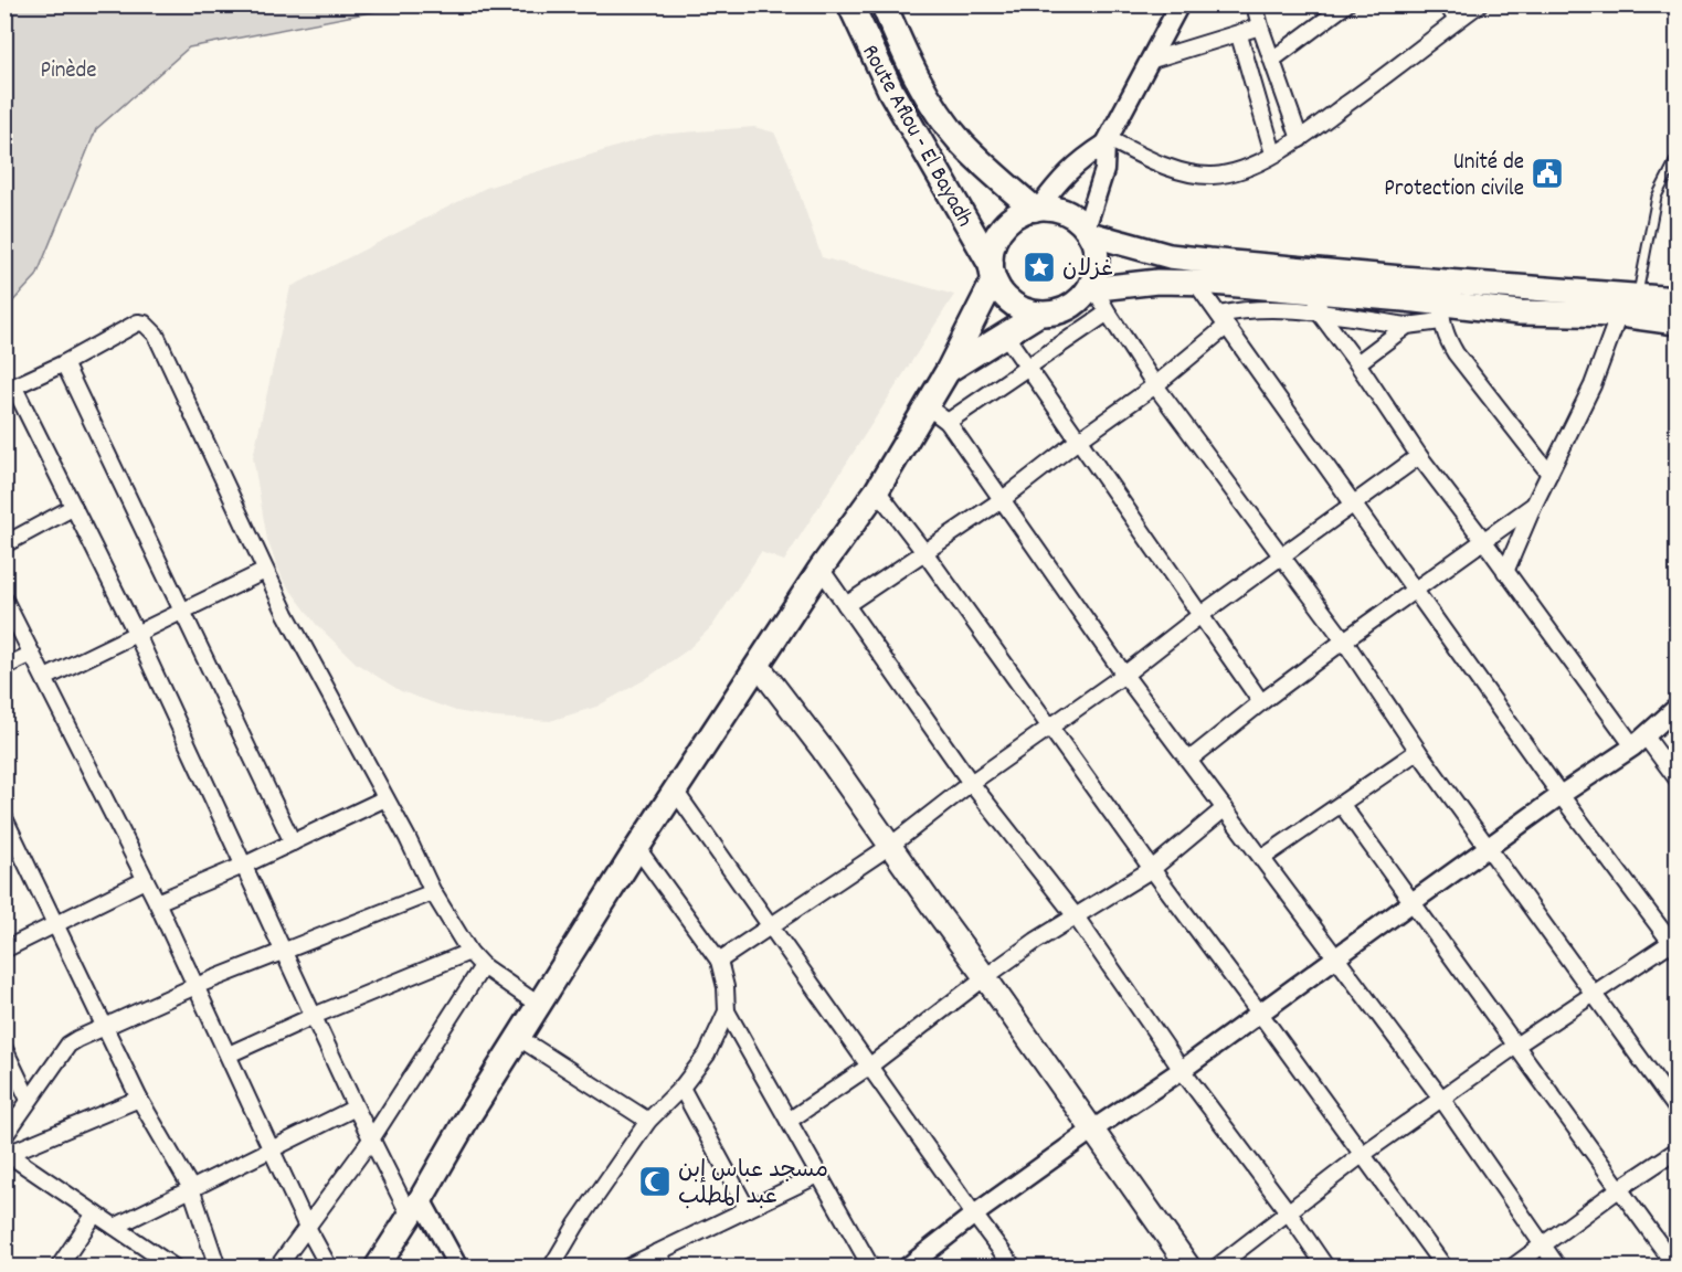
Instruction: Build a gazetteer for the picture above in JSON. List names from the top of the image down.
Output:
{
  "streets": {
    "highway": ["Route Aflou - El Bayadh"]
  },
  "parks": ["Pinède"],
  "places": {
    "public building": ["Unité de Protection civile"],
    "place": ["غزلان"],
    "mosque": ["مسجد عباس إبن عبد المطلب"]
  }
}
